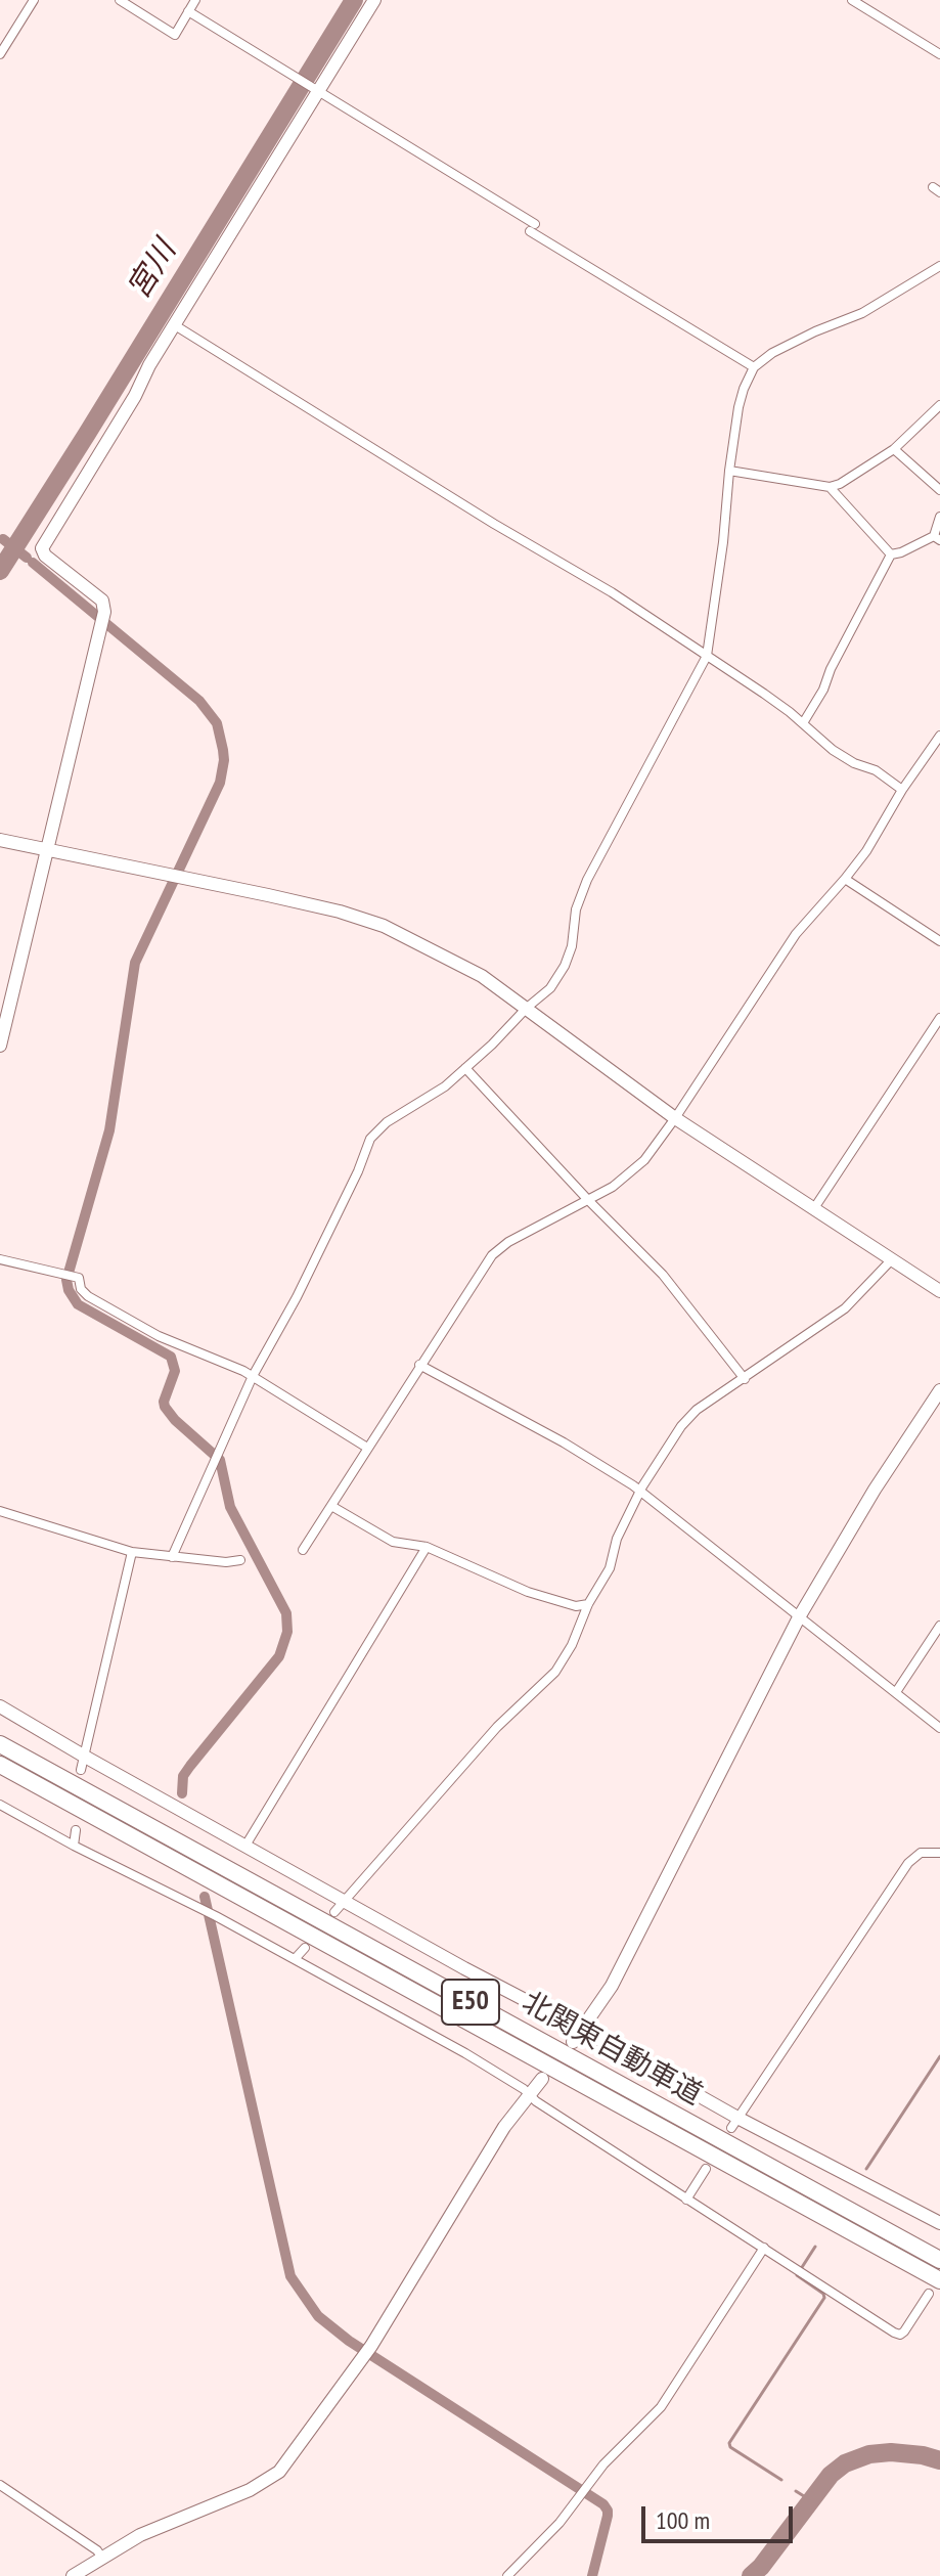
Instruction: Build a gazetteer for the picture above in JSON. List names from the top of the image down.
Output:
{
  "streets": {
    "highway": ["E50", "北関東自動車道"]
  },
  "water": ["宮川"],
  "scale_bar": "100 m"
}
